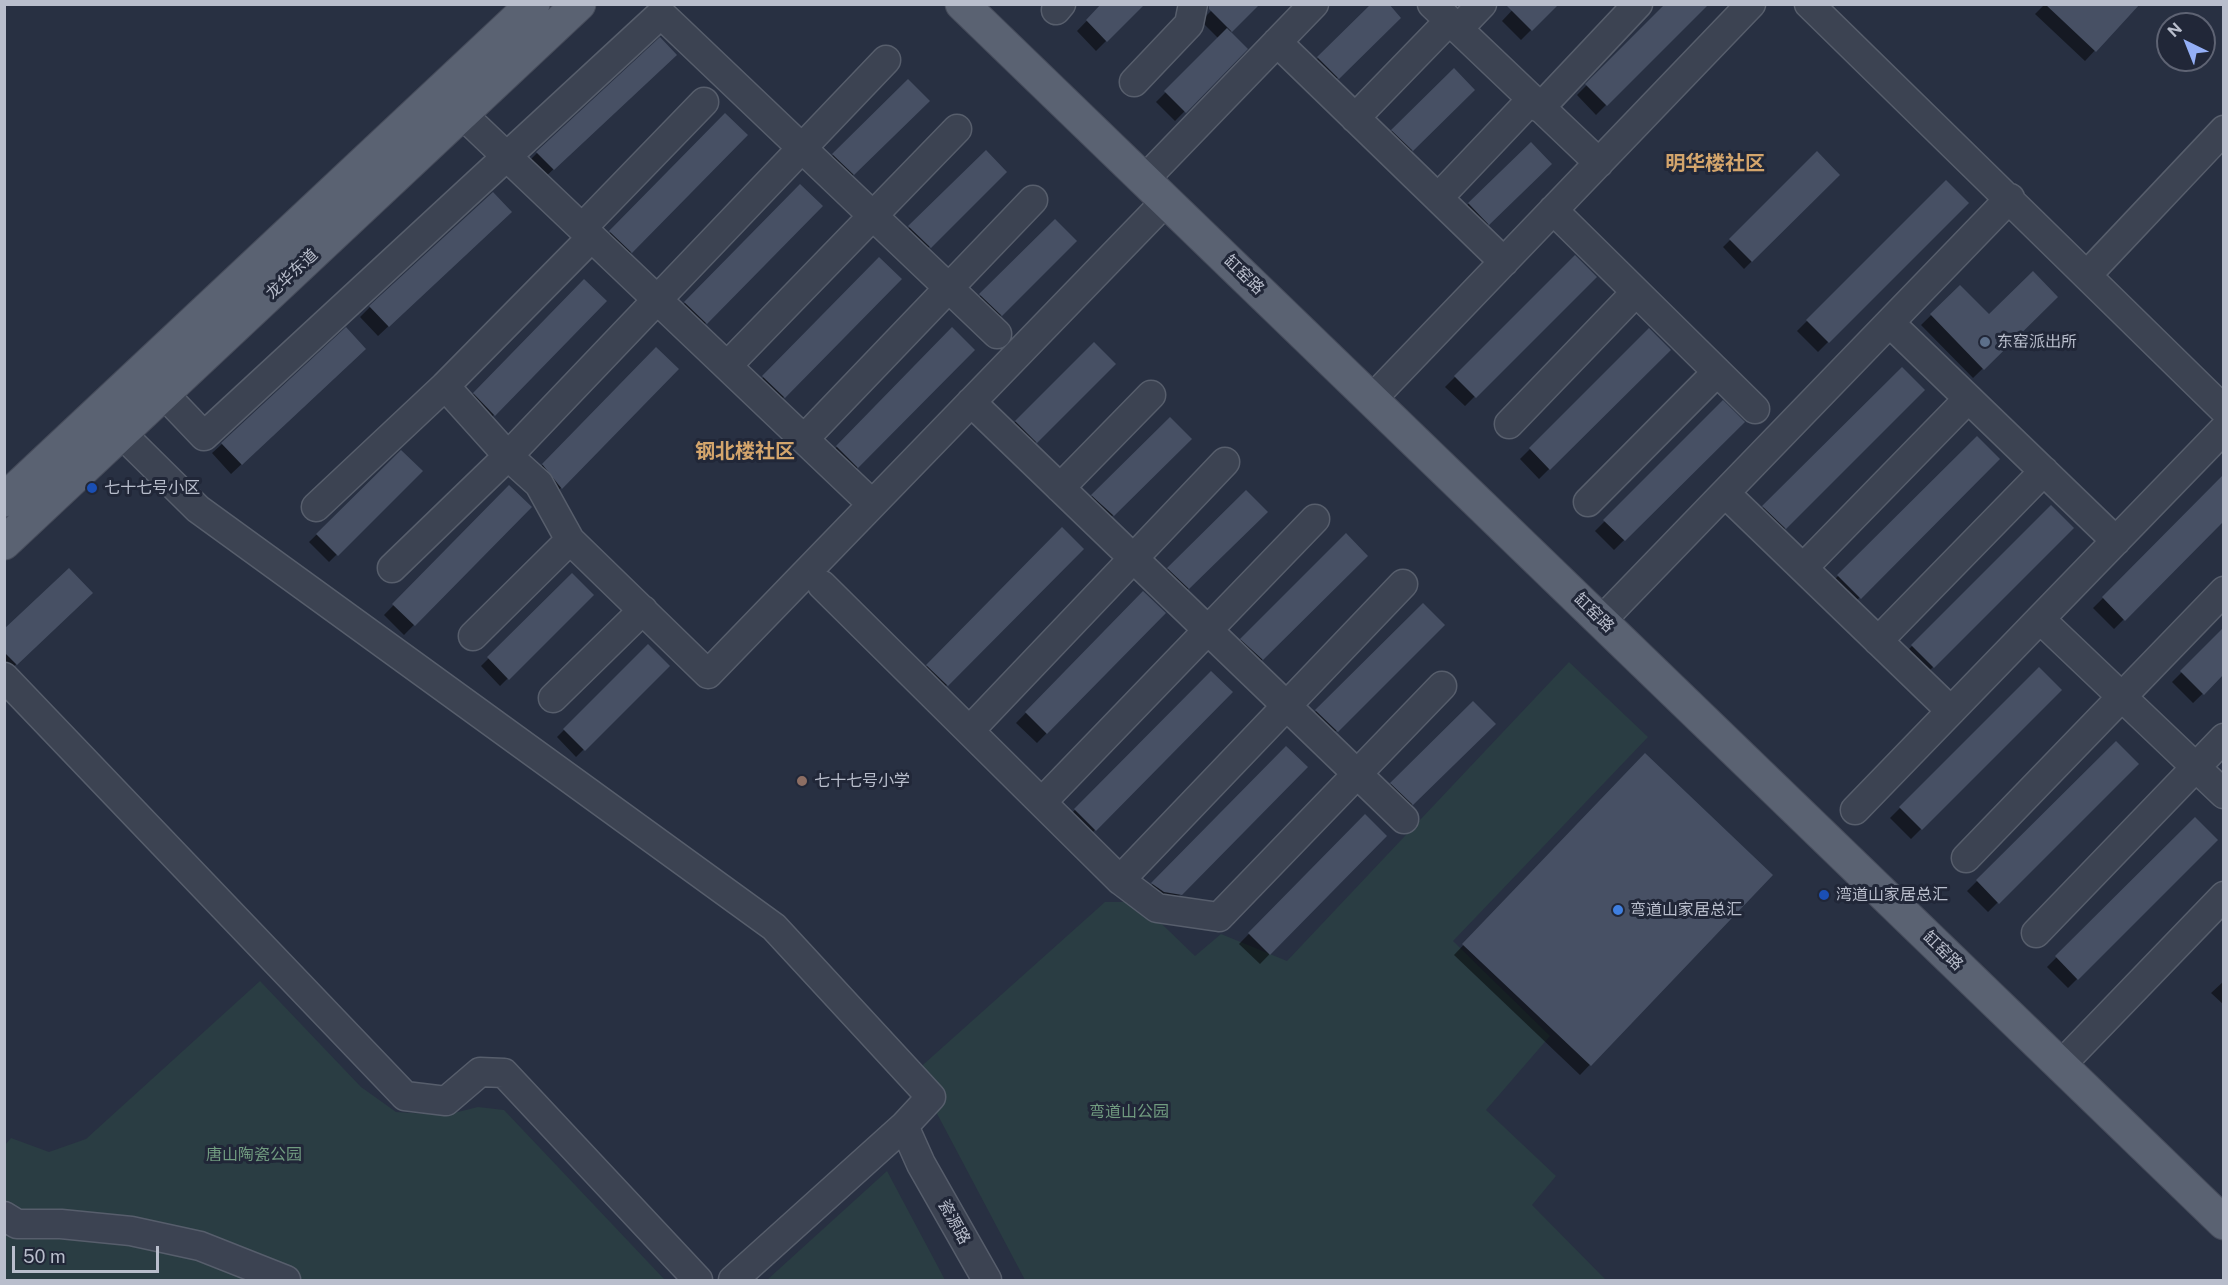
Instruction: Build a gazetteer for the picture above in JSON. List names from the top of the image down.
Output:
{
  "streets": {
    "main road": ["龙华东道", "缸窑路"],
    "street": ["瓷源路"]
  },
  "districts": ["明华楼社区", "钢北楼社区"],
  "parks": ["弯道山公园", "唐山陶瓷公园"],
  "places": [
    "东窑派出所",
    "七十七号小区",
    "七十七号小学",
    "湾道山家居总汇",
    "弯道山家居总汇"
  ],
  "scale_bar": "50 m",
  "north": "top left"
}
